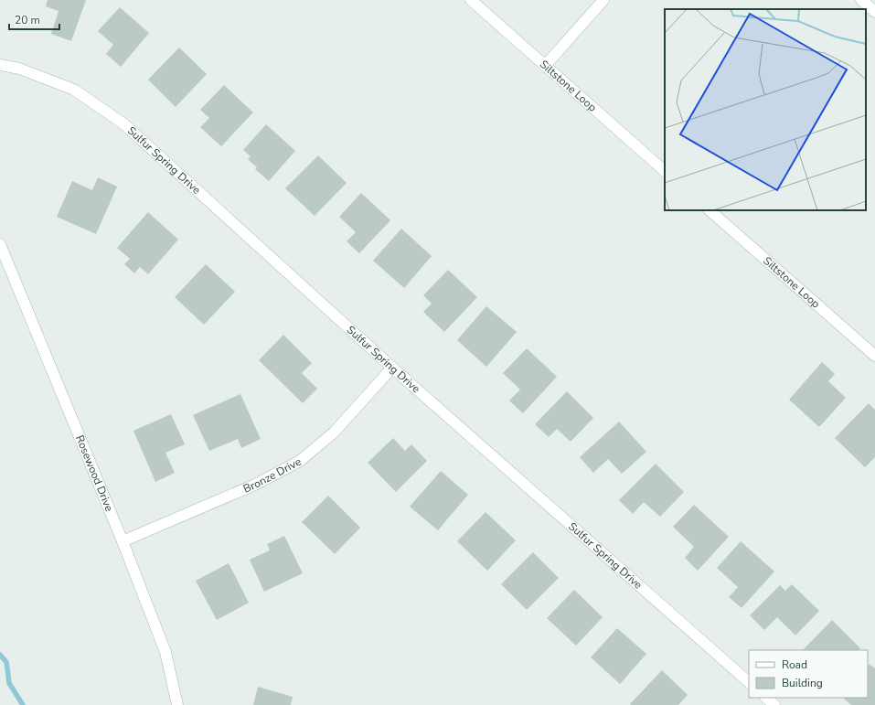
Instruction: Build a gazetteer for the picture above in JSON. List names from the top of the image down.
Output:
{
  "streets": {
    "street": [
      "Siltstone Loop",
      "Sulfur Spring Drive",
      "Rosewood Drive",
      "Bronze Drive"
    ]
  },
  "crossings": [
    ["Sulfur Spring Drive", "Bronze Drive"],
    ["Rosewood Drive", "Bronze Drive"]
  ],
  "legend": ["Road", "Building"],
  "scale_bar": "20 m"
}
